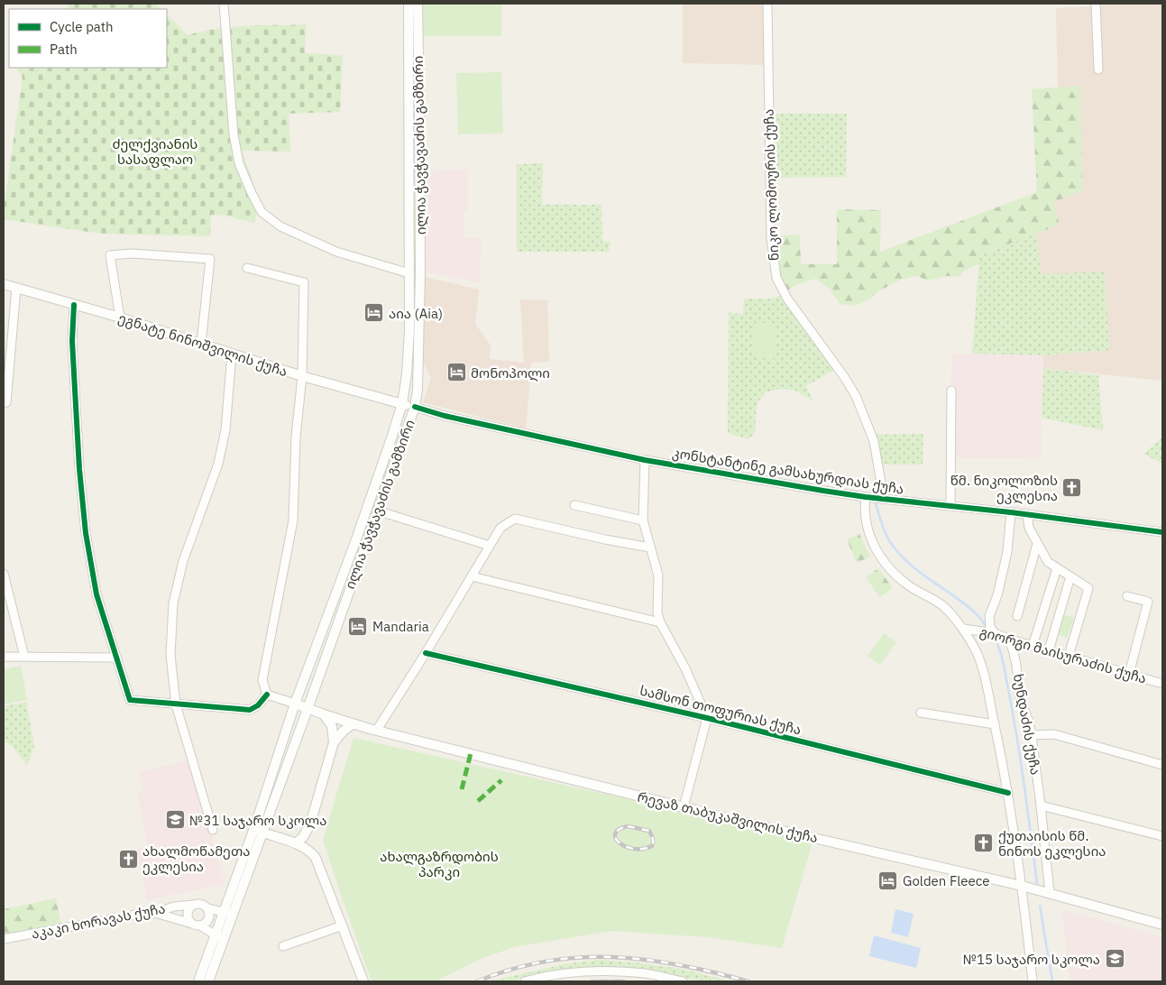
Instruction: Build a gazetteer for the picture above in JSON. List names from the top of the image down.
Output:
{
  "streets": {
    "main road": ["ილია ჭავჭავაძის გამზირი", "ეგნატე ნინოშვილის ქუჩა", "რევაზ თაბუკაშვილის ქუჩა"],
    "street": [
      "ნიკო ლომოურის ქუჩა",
      "კონსტანტინე გამსახურდიას ქუჩა",
      "გიორგი მაისურაძის ქუჩა",
      "სამსონ თოფურიას ქუჩა",
      "ხუნდაძის ქუჩა",
      "აკაკი ხორავას ქუჩა"
    ]
  },
  "crossings": [
    ["ილია ჭავჭავაძის გამზირი", "ეგნატე ნინოშვილის ქუჩა"],
    ["ილია ჭავჭავაძის გამზირი", "კონსტანტინე გამსახურდიას ქუჩა"],
    ["ილია ჭავჭავაძის გამზირი", "რევაზ თაბუკაშვილის ქუჩა"],
    ["ნიკო ლომოურის ქუჩა", "კონსტანტინე გამსახურდიას ქუჩა"],
    ["ეგნატე ნინოშვილის ქუჩა", "კონსტანტინე გამსახურდიას ქუჩა"],
    ["გიორგი მაისურაძის ქუჩა", "ხუნდაძის ქუჩა"],
    ["ხუნდაძის ქუჩა", "რევაზ თაბუკაშვილის ქუჩა"]
  ],
  "parks": ["ძელქვიანის სასაფლაო", "ახალგაზრდობის პარკი"],
  "places": {
    "hotel": [
      "აია (Aia)",
      "მონოპოლი",
      "Mandaria",
      "Golden Fleece"
    ],
    "church": ["წმ. ნიკოლოზის ეკლესია", "ქუთაისის წმ. ნინოს ეკლესია", "ახალმოწამეთა ეკლესია"],
    "school or university": ["№31 საჯარო სკოლა", "№15 საჯარო სკოლა"]
  },
  "legend": ["Cycle path", "Path"]
}
